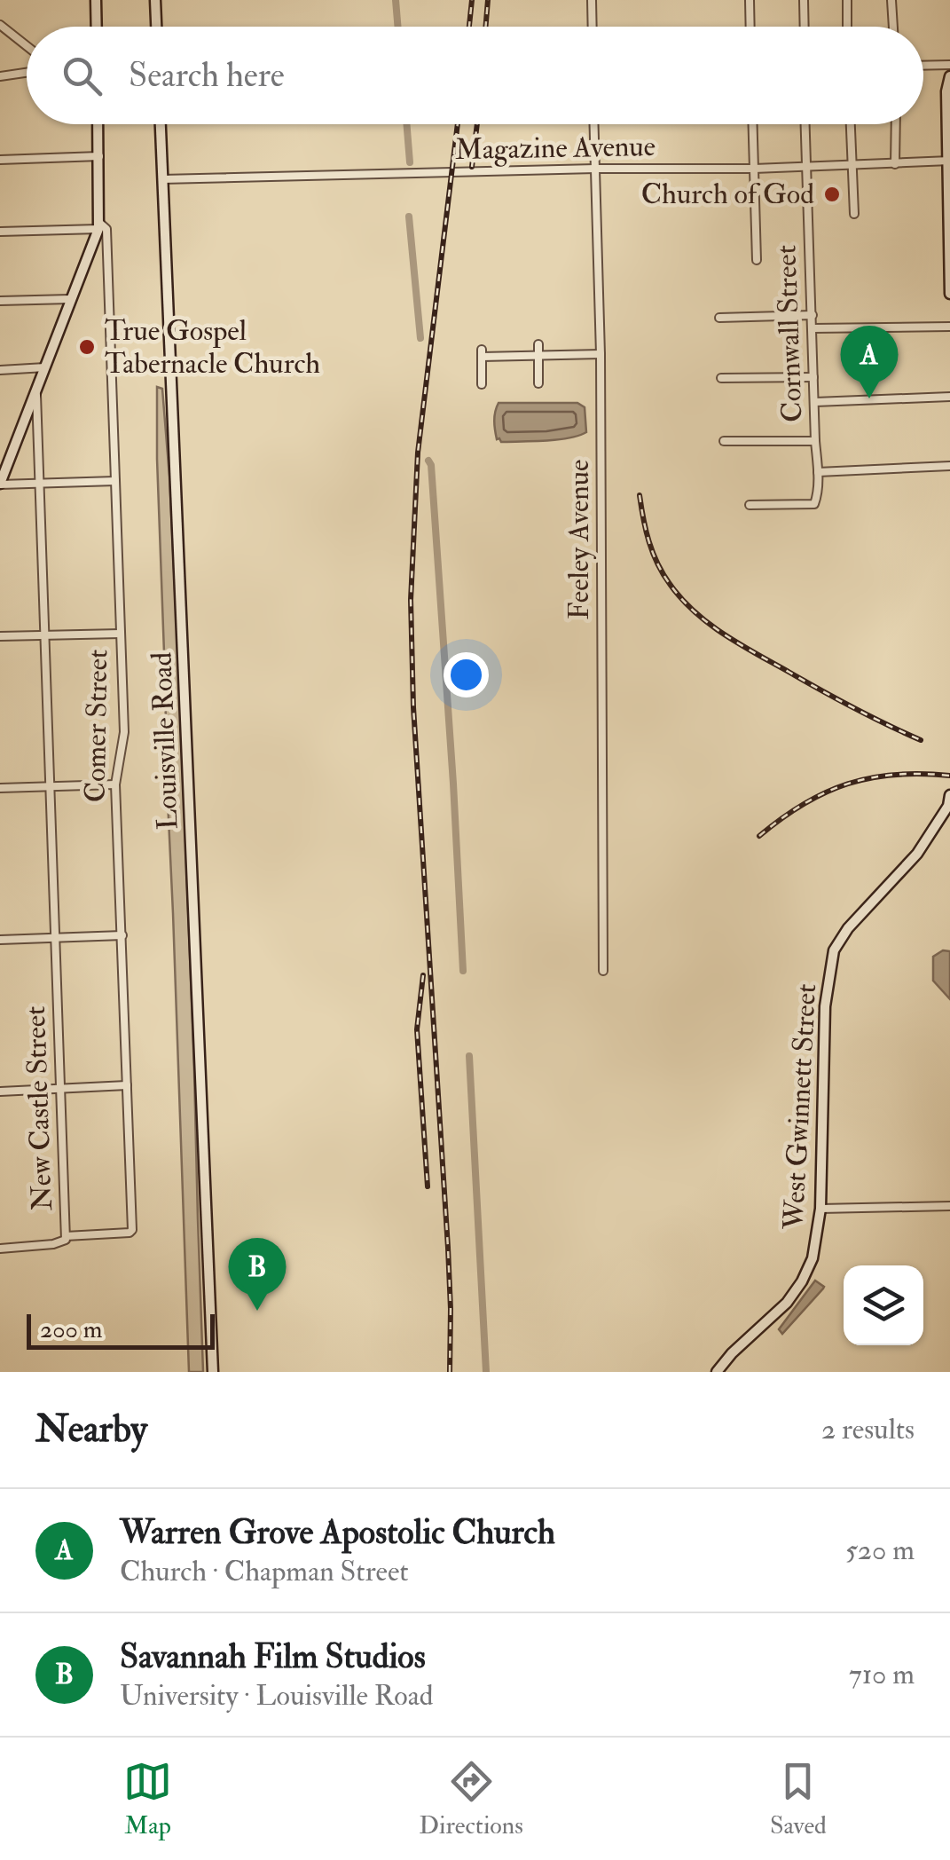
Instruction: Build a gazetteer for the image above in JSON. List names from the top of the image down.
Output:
{
  "streets": {
    "main road": ["Louisville Road", "West Gwinnett Street"],
    "street": [
      "Magazine Avenue",
      "Cornwall Street",
      "Feeley Avenue",
      "Comer Street",
      "New Castle Street"
    ]
  },
  "crossings": [
    ["Magazine Avenue", "Cornwall Street"],
    ["Magazine Avenue", "Feeley Avenue"],
    ["Magazine Avenue", "Louisville Road"],
    ["Comer Street", "New Castle Street"]
  ],
  "places": ["Church of God", "True Gospel Tabernacle Church"],
  "scale_bar": "200 m",
  "page": {
    "search": "Search here",
    "pins": ["A", "B"],
    "scale": "200 m",
    "heading": ["Nearby", "2 results"],
    "list": [
      {
        "mark": "A",
        "name": "Warren Grove Apostolic Church",
        "note": "Church · Chapman Street",
        "value": "520 m"
      },
      {
        "mark": "B",
        "name": "Savannah Film Studios",
        "note": "University · Louisville Road",
        "value": "710 m"
      }
    ],
    "nav": ["Map", "Directions", "Saved"]
  }
}
